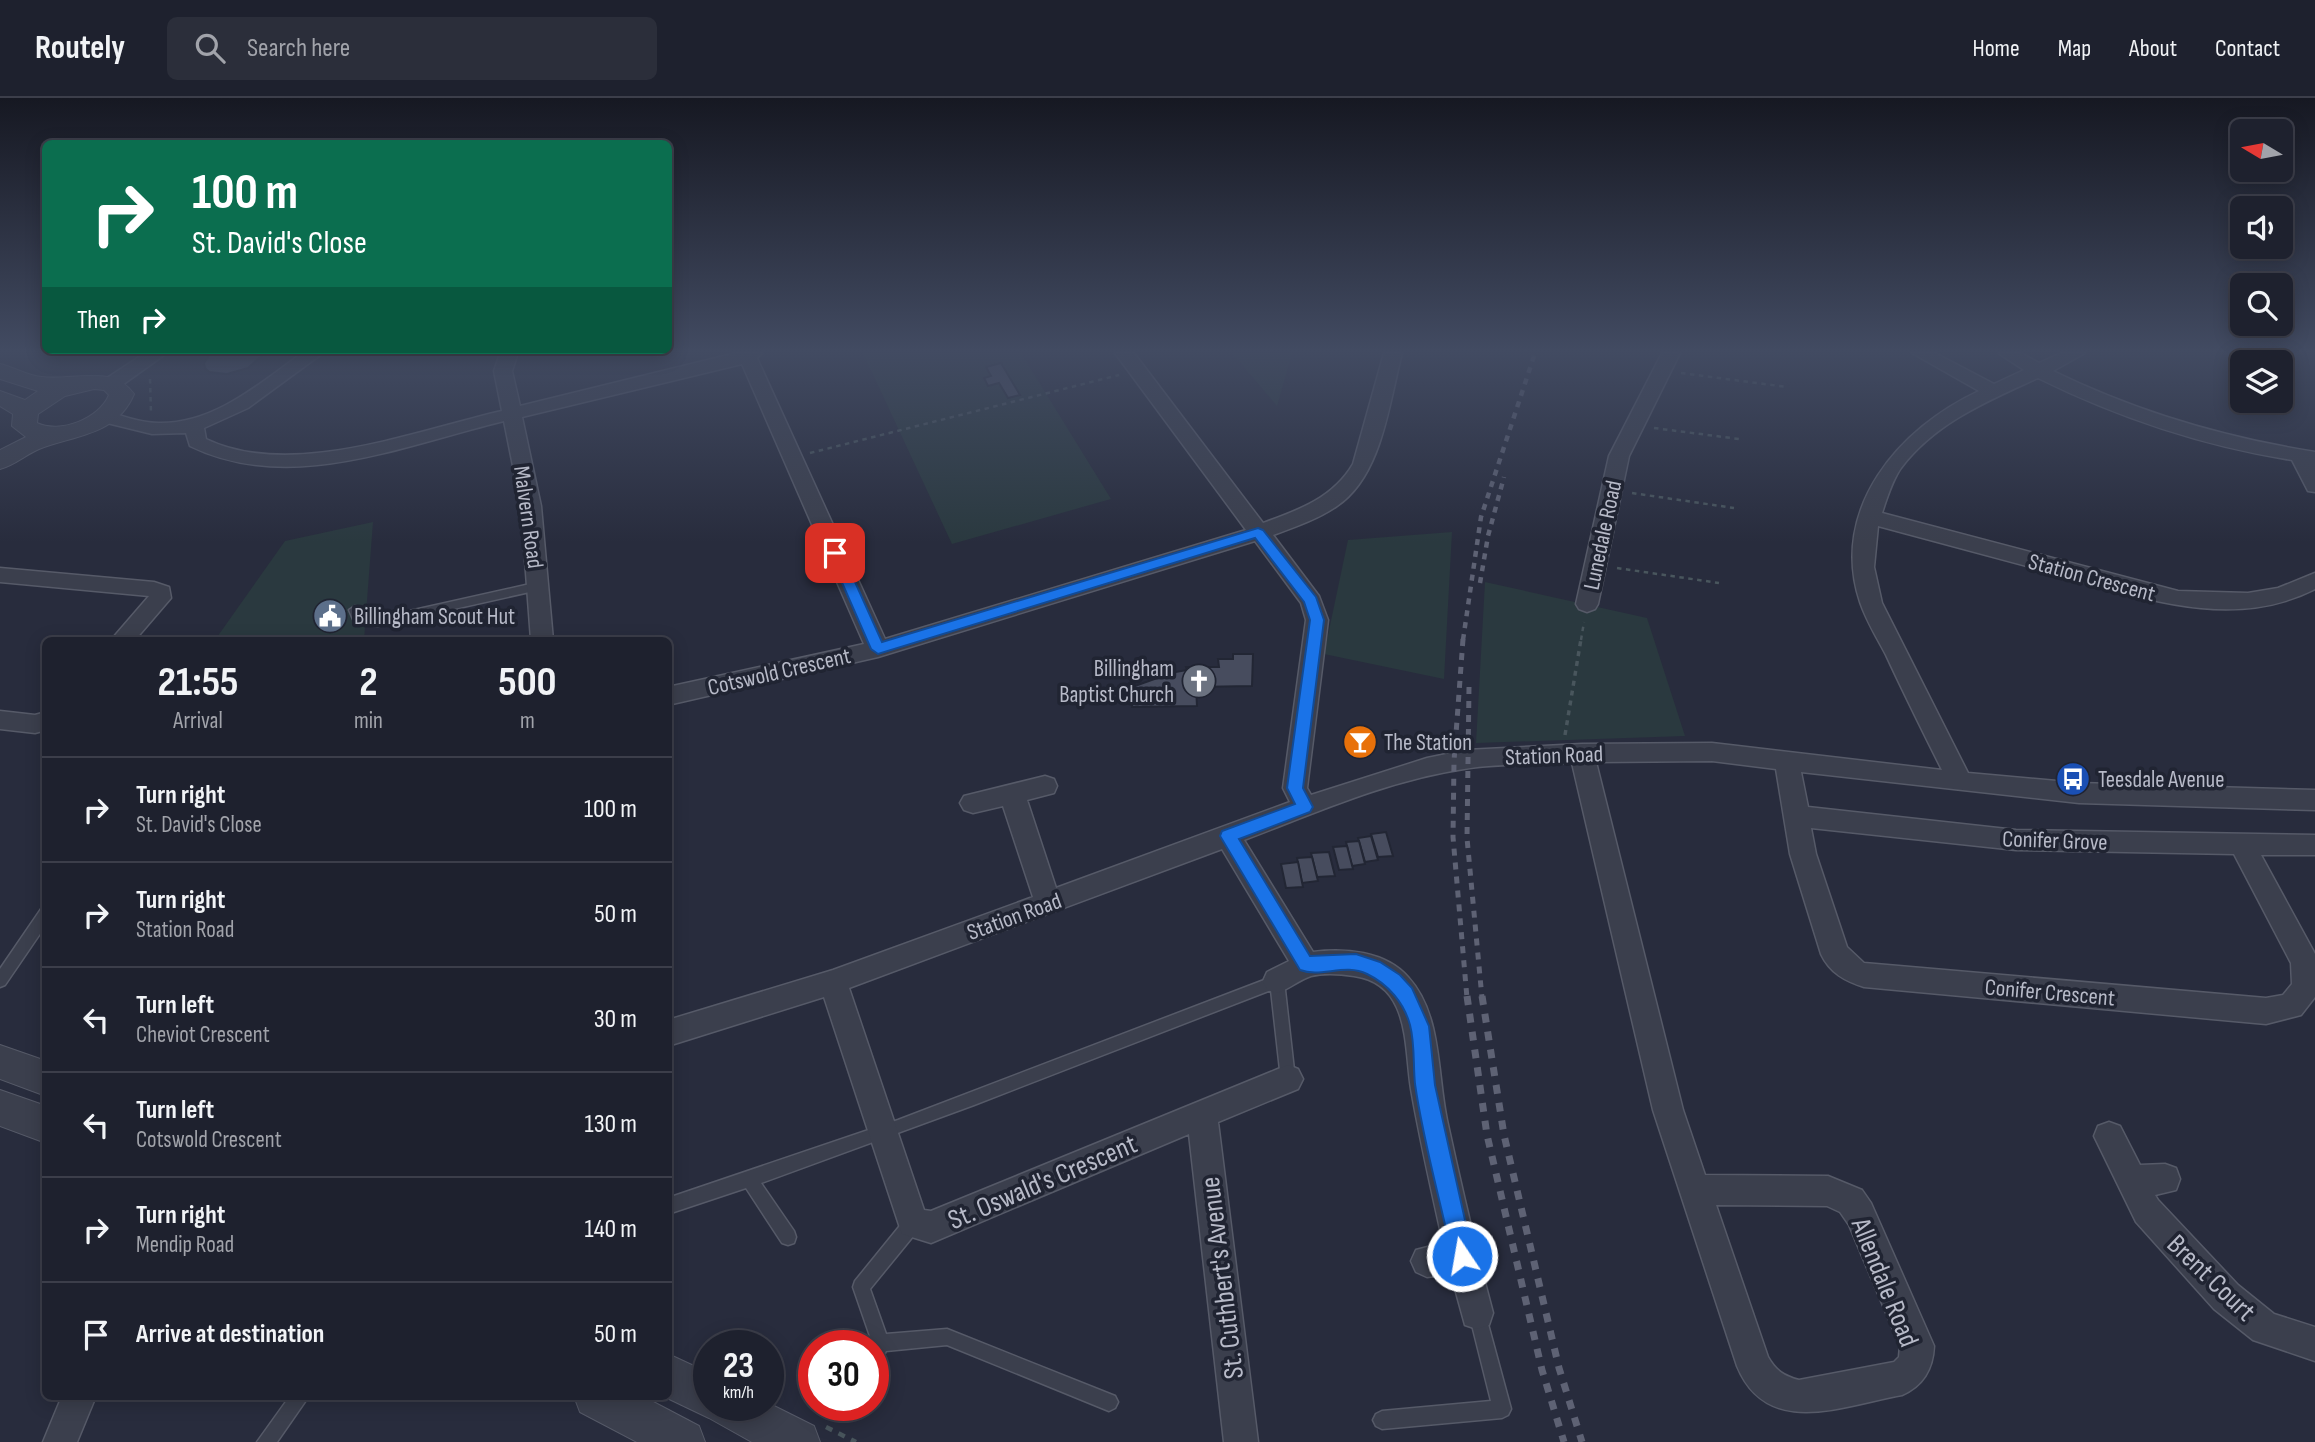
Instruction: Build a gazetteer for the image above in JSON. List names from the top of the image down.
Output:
{
  "streets": {
    "street": [
      "Malvern Road",
      "Lunedale Road",
      "Station Crescent",
      "Cotswold Crescent",
      "Station Road",
      "Conifer Grove",
      "Conifer Crescent",
      "St. Oswald's Crescent",
      "Brent Court",
      "St. Cuthbert's Avenue",
      "Allendale Road"
    ]
  },
  "crossings": [
    ["Station Road", "Conifer Crescent"],
    ["Station Road", "St. Oswald's Crescent"],
    ["Station Road", "Allendale Road"],
    ["Conifer Grove", "Conifer Crescent"],
    ["St. Oswald's Crescent", "St. Cuthbert's Avenue"]
  ],
  "places": {
    "public building": ["Billingham Scout Hut"],
    "church": ["Billingham Baptist Church"],
    "bar": ["The Station"],
    "bus stop": ["Teesdale Avenue"]
  },
  "north": "left",
  "page": {
    "header": "Routely",
    "search": "Search here",
    "nav": [
      "Home",
      "Map",
      "About",
      "Contact"
    ],
    "turn": ["100 m", "St. David's Close"],
    "then": "Then",
    "eta": [
      "21:55",
      "Arrival",
      "2",
      "min",
      "500",
      "m"
    ],
    "list": [
      {
        "name": "Turn right",
        "note": "St. David's Close",
        "value": "100 m"
      },
      {
        "name": "Turn right",
        "note": "Station Road",
        "value": "50 m"
      },
      {
        "name": "Turn left",
        "note": "Cheviot Crescent",
        "value": "30 m"
      },
      {
        "name": "Turn left",
        "note": "Cotswold Crescent",
        "value": "130 m"
      },
      {
        "name": "Turn right",
        "note": "Mendip Road",
        "value": "140 m"
      },
      {
        "name": "Arrive at destination",
        "value": "50 m"
      }
    ],
    "speed": "23 km/h",
    "limit": "30"
  }
}
